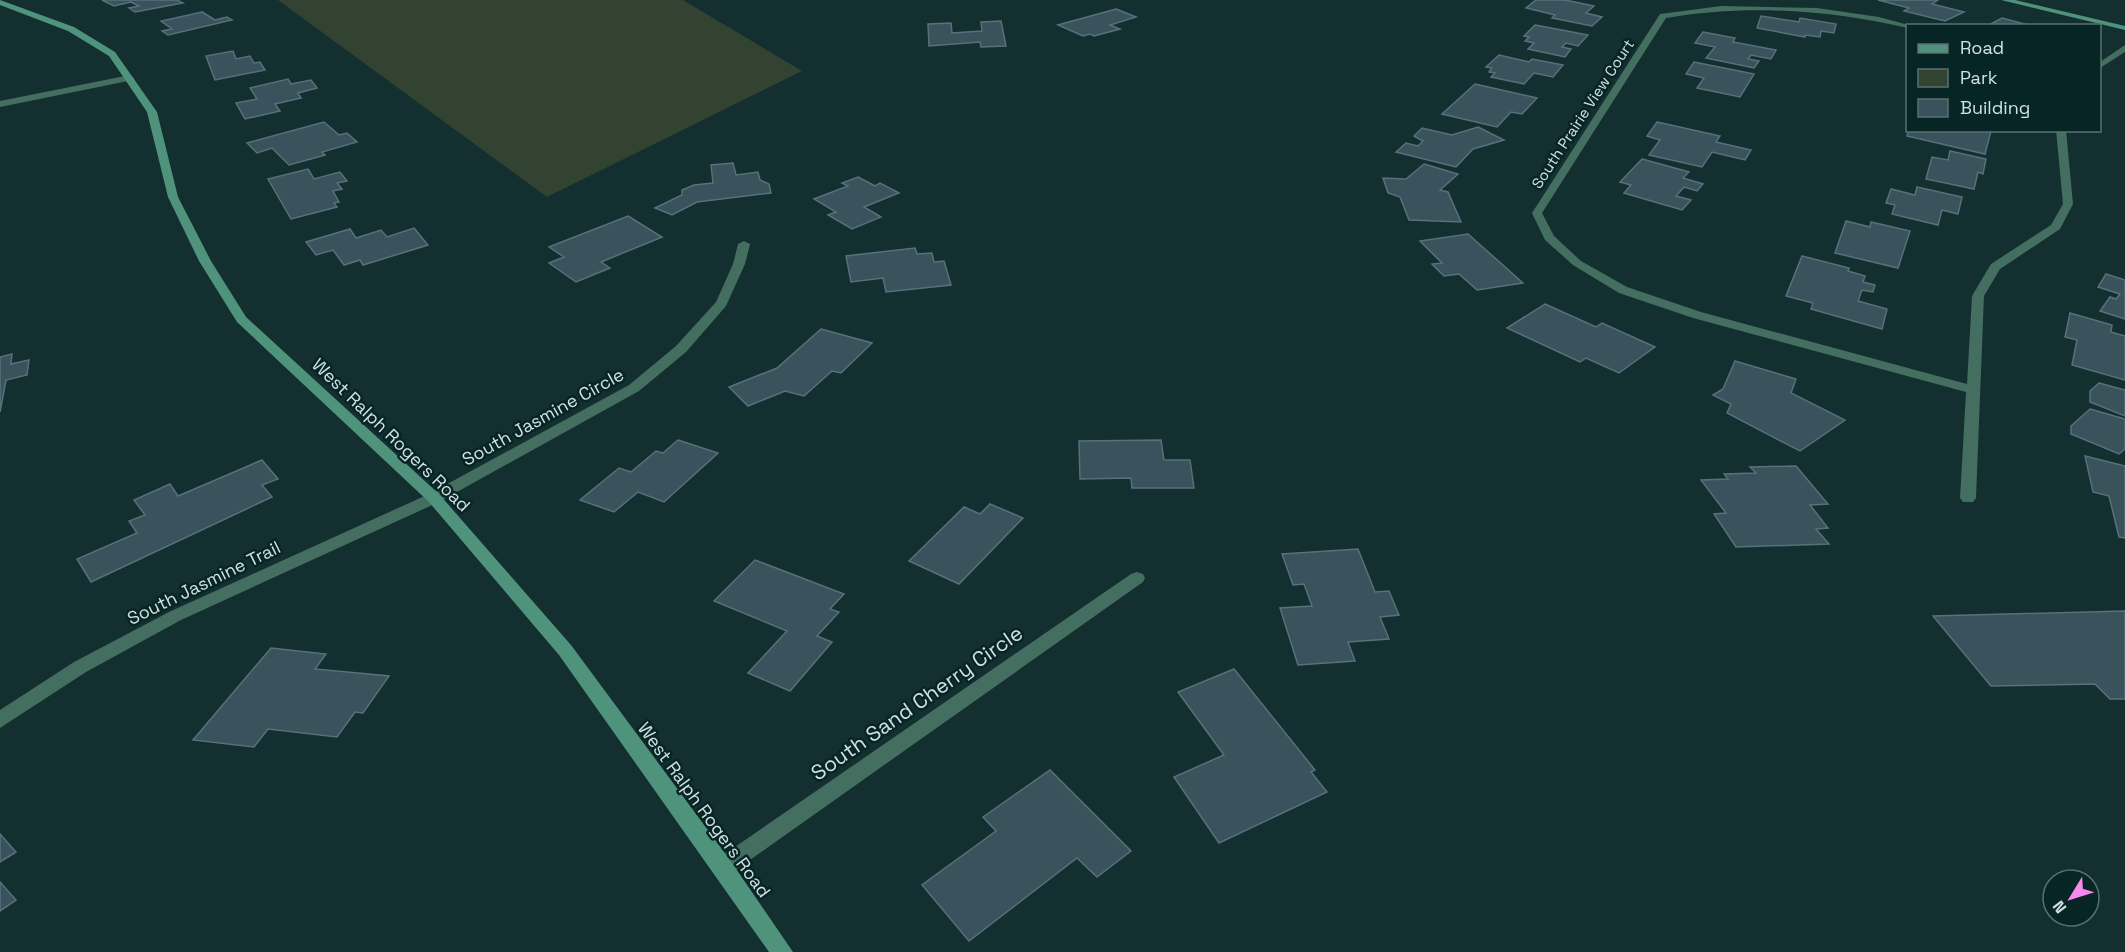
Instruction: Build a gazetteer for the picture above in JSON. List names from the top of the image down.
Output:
{
  "streets": {
    "street": [
      "South Prairie View Court",
      "South Jasmine Circle",
      "West Ralph Rogers Road",
      "South Jasmine Trail",
      "South Sand Cherry Circle"
    ]
  },
  "crossings": [
    ["South Jasmine Circle", "West Ralph Rogers Road"],
    ["South Jasmine Circle", "South Jasmine Trail"],
    ["West Ralph Rogers Road", "South Jasmine Trail"],
    ["West Ralph Rogers Road", "South Sand Cherry Circle"]
  ],
  "legend": ["Road", "Park", "Building"],
  "north": "bottom left"
}
